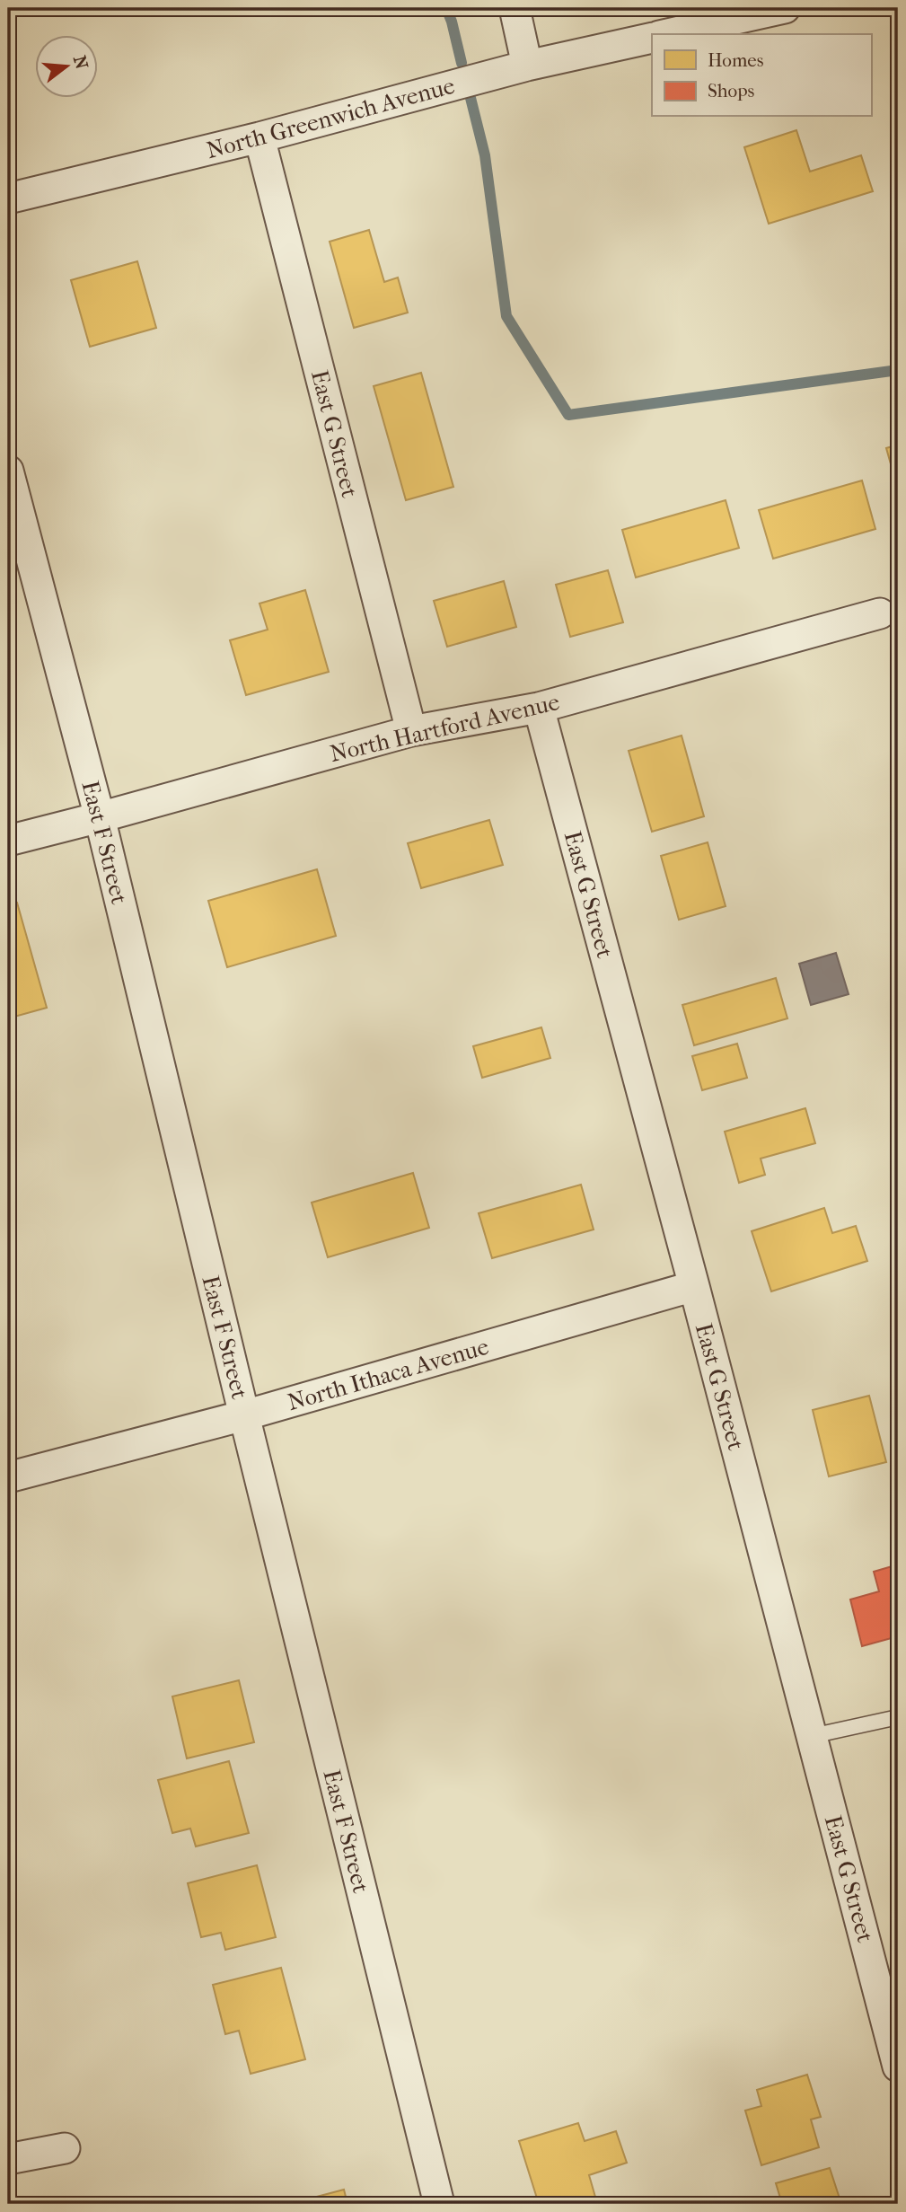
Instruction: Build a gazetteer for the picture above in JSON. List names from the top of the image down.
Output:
{
  "streets": {
    "street": [
      "North Greenwich Avenue",
      "East G Street",
      "North Hartford Avenue",
      "East F Street",
      "North Ithaca Avenue"
    ]
  },
  "crossings": [
    ["North Greenwich Avenue", "East G Street"],
    ["East G Street", "North Hartford Avenue"],
    ["East G Street", "North Ithaca Avenue"],
    ["North Hartford Avenue", "East F Street"],
    ["East F Street", "North Ithaca Avenue"]
  ],
  "legend": ["Homes", "Shops"],
  "north": "right"
}
